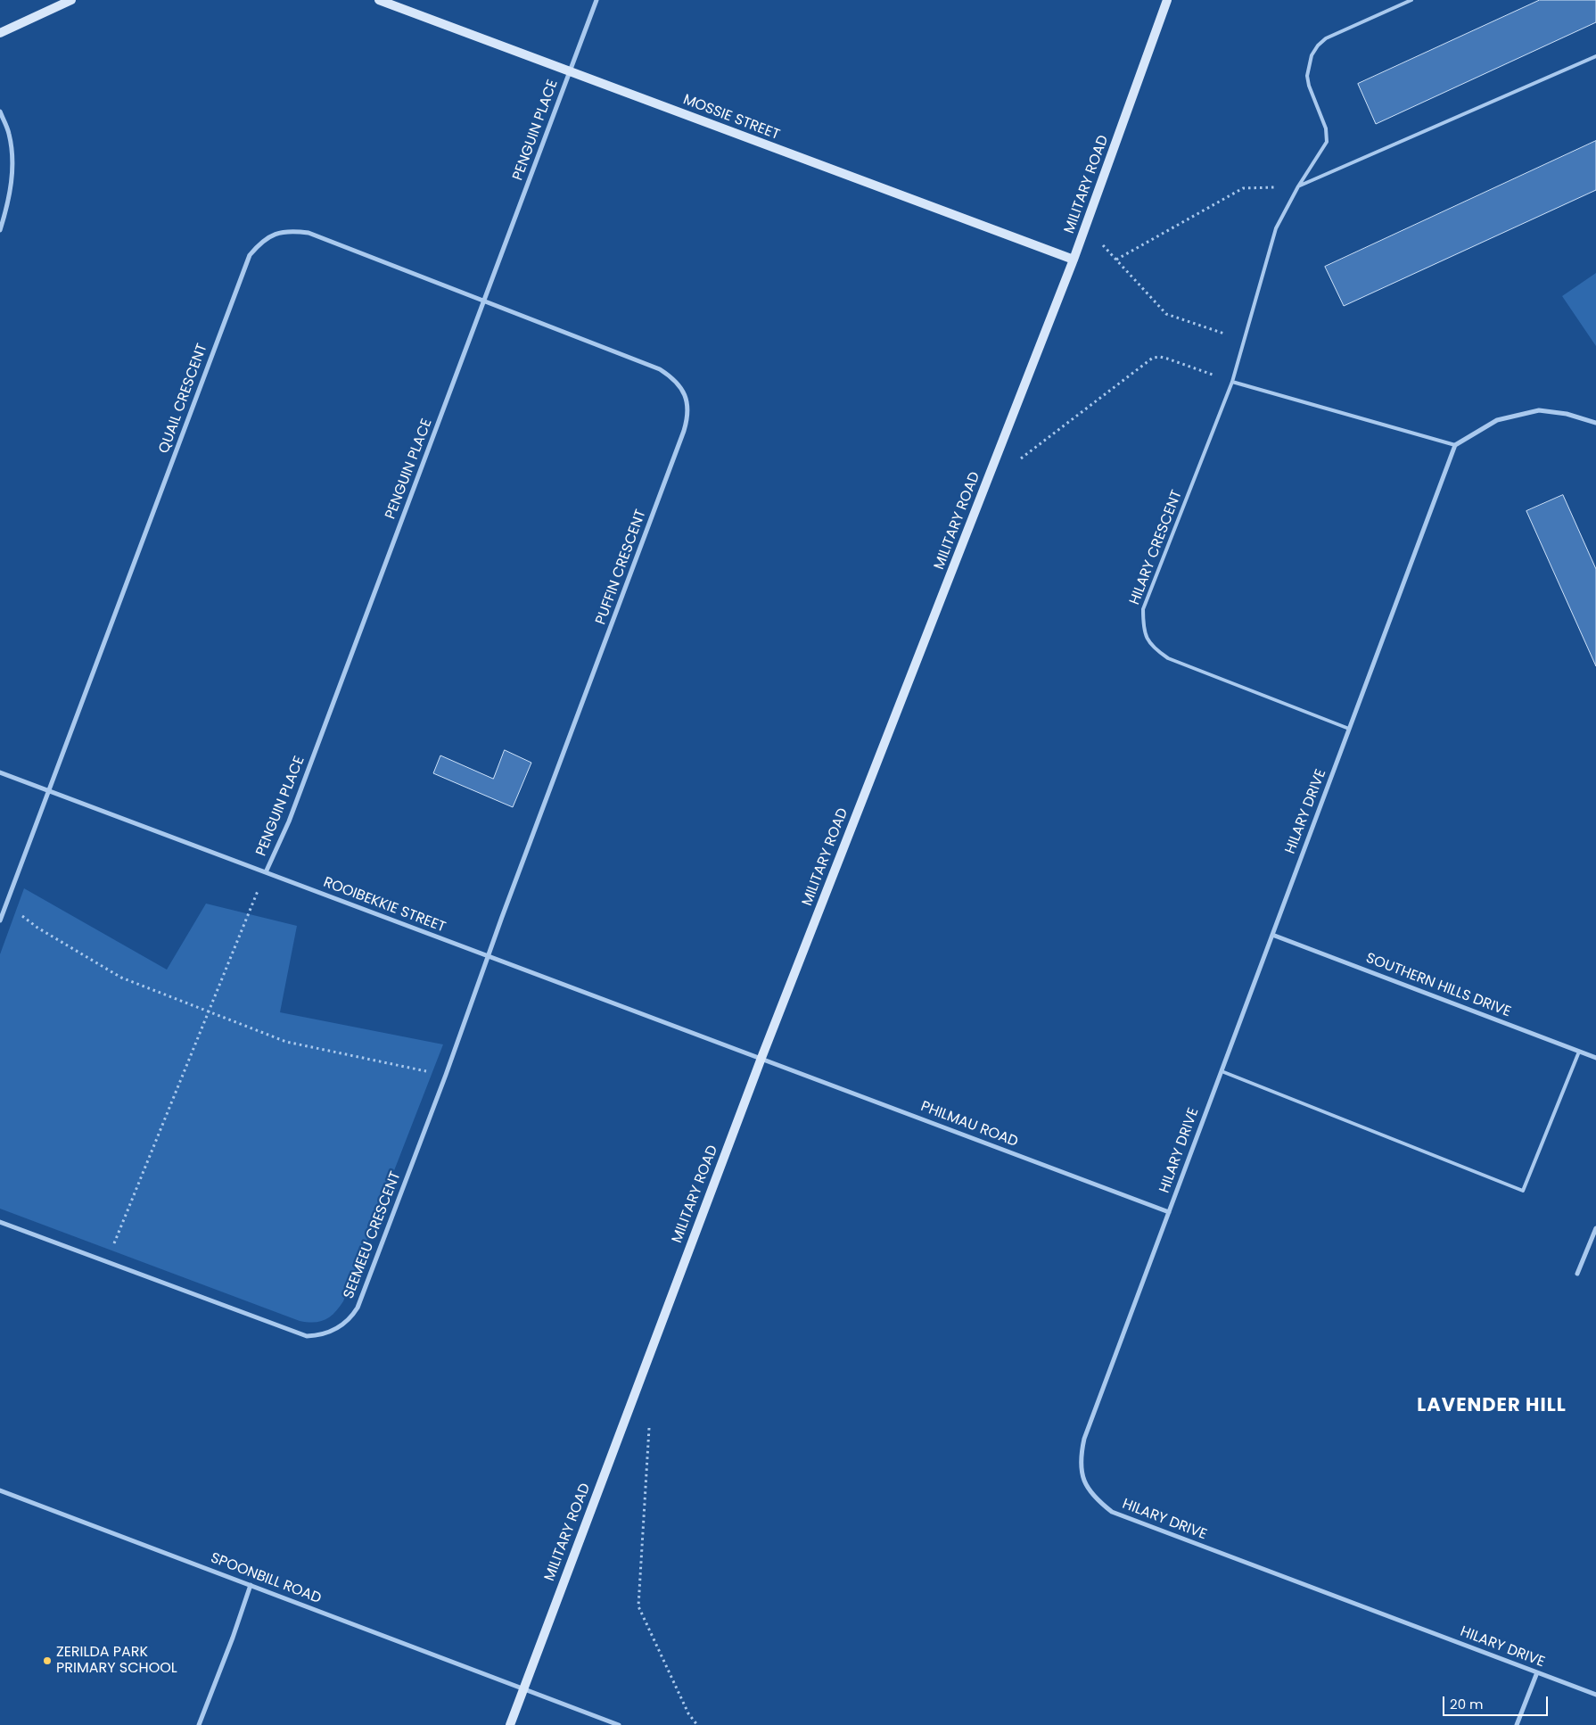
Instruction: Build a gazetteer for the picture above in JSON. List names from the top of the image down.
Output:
{
  "streets": {
    "street": [
      "MOSSIE STREET",
      "PENGUIN PLACE",
      "MILITARY ROAD",
      "QUAIL CRESCENT",
      "PUFFIN CRESCENT",
      "HILARY DRIVE",
      "ROOIBEKKIE STREET",
      "SOUTHERN HILLS DRIVE",
      "PHILMAU ROAD",
      "SEEMEEU CRESCENT",
      "SPOONBILL ROAD"
    ],
    "lane": ["HILARY CRESCENT"]
  },
  "crossings": [
    ["MOSSIE STREET", "PENGUIN PLACE"],
    ["MOSSIE STREET", "MILITARY ROAD"],
    ["PENGUIN PLACE", "QUAIL CRESCENT"],
    ["PENGUIN PLACE", "PUFFIN CRESCENT"],
    ["PENGUIN PLACE", "ROOIBEKKIE STREET"],
    ["MILITARY ROAD", "ROOIBEKKIE STREET"],
    ["MILITARY ROAD", "PHILMAU ROAD"],
    ["MILITARY ROAD", "SPOONBILL ROAD"],
    ["QUAIL CRESCENT", "PUFFIN CRESCENT"],
    ["QUAIL CRESCENT", "ROOIBEKKIE STREET"],
    ["HILARY CRESCENT", "HILARY DRIVE"],
    ["PUFFIN CRESCENT", "ROOIBEKKIE STREET"],
    ["PUFFIN CRESCENT", "SEEMEEU CRESCENT"],
    ["HILARY DRIVE", "SOUTHERN HILLS DRIVE"],
    ["HILARY DRIVE", "PHILMAU ROAD"],
    ["ROOIBEKKIE STREET", "PHILMAU ROAD"],
    ["ROOIBEKKIE STREET", "SEEMEEU CRESCENT"]
  ],
  "districts": ["LAVENDER HILL"],
  "places": ["ZERILDA PARK PRIMARY SCHOOL"],
  "scale_bar": "20 m"
}
